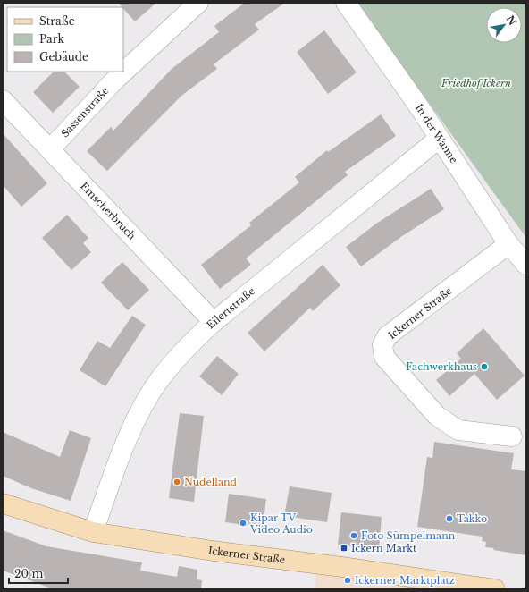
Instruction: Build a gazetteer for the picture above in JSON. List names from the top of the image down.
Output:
{
  "streets": {
    "main road": ["Ickerner Straße"],
    "street": [
      "Sassenstraße",
      "In der Wanne",
      "Emscherbruch",
      "Eilertstraße"
    ]
  },
  "crossings": [
    ["Sassenstraße", "Emscherbruch"],
    ["In der Wanne", "Eilertstraße"],
    ["In der Wanne", "Ickerner Straße"],
    ["Emscherbruch", "Eilertstraße"],
    ["Eilertstraße", "Ickerner Straße"]
  ],
  "parks": ["Friedhof Ickern"],
  "places": {
    "other": [
      "Fachwerkhaus",
      "Nudelland",
      "Takko",
      "Kipar TV Video Audio",
      "Foto Sümpelmann",
      "Ickerner Marktplatz"
    ],
    "transit": ["Ickern Markt"]
  },
  "legend": ["Straße", "Park", "Gebäude"],
  "scale_bar": "20 m",
  "north": "top right"
}
